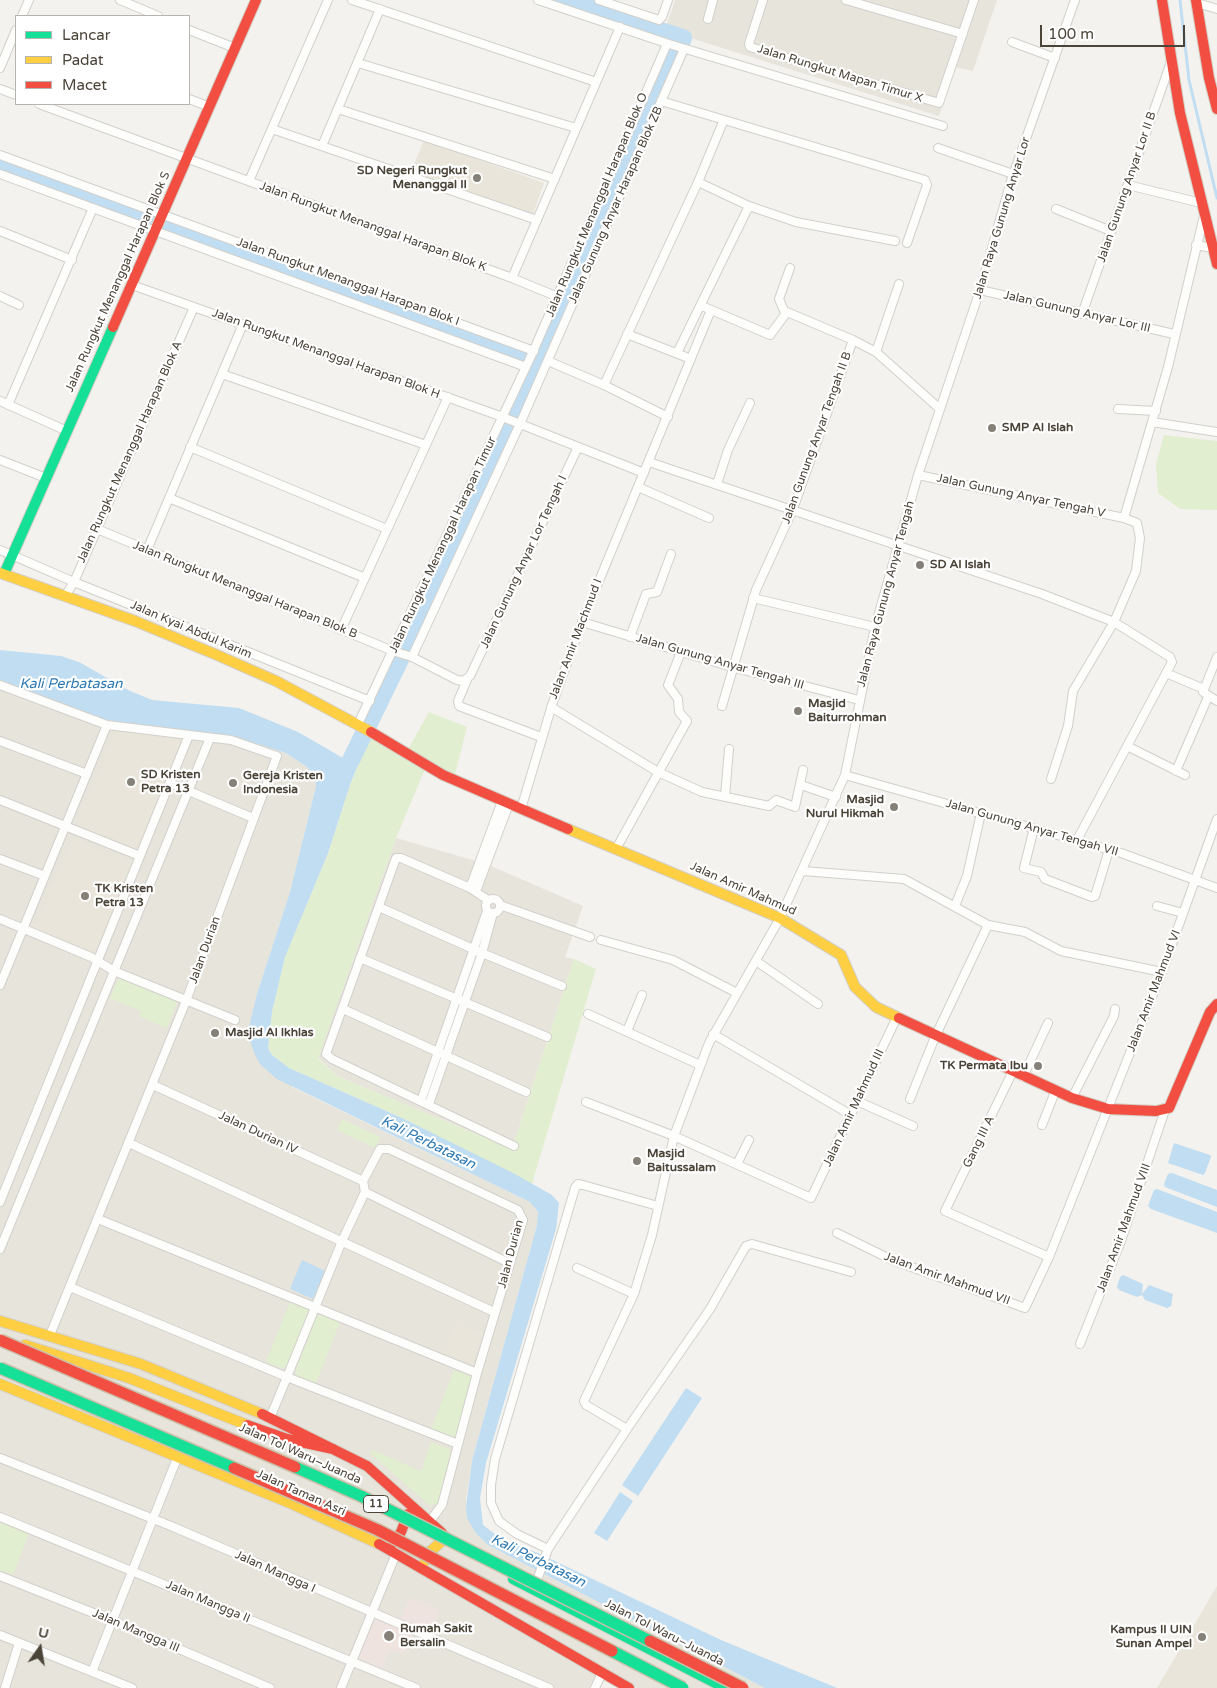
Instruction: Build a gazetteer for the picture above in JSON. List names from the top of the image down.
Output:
{
  "streets": {
    "main road": [
      "Jalan Rungkut Menanggal Harapan Blok S",
      "Jalan Kyai Abdul Karim",
      "Jalan Amir Mahmud",
      "Jalan Tol Waru–Juanda",
      "Jalan Taman Asri",
      "11"
    ],
    "street": [
      "Jalan Rungkut Mapan Timur X",
      "Jalan Gunung Anyar Lor II B",
      "Jalan Rungkut Menanggal Harapan Blok O",
      "Jalan Gunung Anyar Harapan Blok ZB",
      "Jalan Raya Gunung Anyar Lor",
      "Jalan Rungkut Menanggal Harapan Blok K",
      "Jalan Rungkut Menanggal Harapan Blok I",
      "Jalan Gunung Anyar Lor III",
      "Jalan Rungkut Menanggal Harapan Blok H",
      "Jalan Gunung Anyar Tengah II B",
      "Jalan Rungkut Menanggal Harapan Blok A",
      "Jalan Gunung Anyar Tengah V",
      "Jalan Rungkut Menanggal Harapan Timur",
      "Jalan Gunung Anyar Lor Tengah I",
      "Jalan Rungkut Menanggal Harapan Blok B",
      "Jalan Raya Gunung Anyar Tengah",
      "Jalan Amir Machmud I",
      "Jalan Gunung Anyar Tengah III",
      "Jalan Gunung Anyar Tengah VII",
      "Jalan Durian",
      "Jalan Amir Mahmud VI",
      "Jalan Amir Mahmud III",
      "Jalan Durian IV",
      "Gang III A",
      "Jalan Amir Mahmud VIII",
      "Jalan Amir Mahmud VII",
      "Jalan Mangga I",
      "Jalan Mangga II",
      "Jalan Mangga III"
    ]
  },
  "crossings": [
    ["Jalan Gunung Anyar Lor II B", "Jalan Gunung Anyar Lor III"],
    ["Jalan Rungkut Menanggal Harapan Blok O", "Jalan Rungkut Menanggal Harapan Blok K"],
    ["Jalan Rungkut Menanggal Harapan Blok O", "Jalan Rungkut Menanggal Harapan Blok I"],
    ["Jalan Rungkut Menanggal Harapan Blok O", "Jalan Rungkut Menanggal Harapan Timur"],
    ["Jalan Gunung Anyar Harapan Blok ZB", "Jalan Rungkut Menanggal Harapan Blok H"],
    ["Jalan Gunung Anyar Harapan Blok ZB", "Jalan Rungkut Menanggal Harapan Timur"],
    ["Jalan Raya Gunung Anyar Lor", "Jalan Gunung Anyar Lor III"],
    ["Jalan Raya Gunung Anyar Lor", "Jalan Raya Gunung Anyar Tengah"],
    ["Jalan Rungkut Menanggal Harapan Blok K", "Jalan Rungkut Menanggal Harapan Blok S"],
    ["Jalan Rungkut Menanggal Harapan Blok S", "Jalan Rungkut Menanggal Harapan Blok I"],
    ["Jalan Rungkut Menanggal Harapan Blok S", "Jalan Rungkut Menanggal Harapan Blok H"],
    ["Jalan Rungkut Menanggal Harapan Blok S", "Jalan Kyai Abdul Karim"],
    ["Jalan Rungkut Menanggal Harapan Blok H", "Jalan Rungkut Menanggal Harapan Blok A"],
    ["Jalan Rungkut Menanggal Harapan Blok H", "Jalan Rungkut Menanggal Harapan Timur"],
    ["Jalan Rungkut Menanggal Harapan Blok H", "Jalan Gunung Anyar Lor Tengah I"],
    ["Jalan Rungkut Menanggal Harapan Blok H", "Jalan Amir Machmud I"],
    ["Jalan Gunung Anyar Tengah II B", "Jalan Gunung Anyar Tengah III"],
    ["Jalan Rungkut Menanggal Harapan Blok A", "Jalan Rungkut Menanggal Harapan Blok B"],
    ["Jalan Rungkut Menanggal Harapan Blok A", "Jalan Kyai Abdul Karim"],
    ["Jalan Gunung Anyar Tengah V", "Jalan Raya Gunung Anyar Tengah"],
    ["Jalan Rungkut Menanggal Harapan Timur", "Jalan Gunung Anyar Lor Tengah I"],
    ["Jalan Rungkut Menanggal Harapan Timur", "Jalan Rungkut Menanggal Harapan Blok B"],
    ["Jalan Rungkut Menanggal Harapan Timur", "Jalan Kyai Abdul Karim"],
    ["Jalan Rungkut Menanggal Harapan Timur", "Jalan Amir Mahmud"],
    ["Jalan Gunung Anyar Lor Tengah I", "Jalan Amir Machmud I"],
    ["Jalan Raya Gunung Anyar Tengah", "Jalan Gunung Anyar Tengah III"],
    ["Jalan Raya Gunung Anyar Tengah", "Jalan Gunung Anyar Tengah VII"],
    ["Jalan Raya Gunung Anyar Tengah", "Jalan Amir Mahmud"],
    ["Jalan Kyai Abdul Karim", "Jalan Amir Mahmud"],
    ["Jalan Amir Machmud I", "Jalan Gunung Anyar Tengah III"],
    ["Jalan Amir Machmud I", "Jalan Amir Mahmud"],
    ["Jalan Gunung Anyar Tengah VII", "Jalan Amir Mahmud VI"],
    ["Jalan Amir Mahmud", "Jalan Amir Mahmud VI"],
    ["Jalan Amir Mahmud", "Jalan Amir Mahmud III"],
    ["Jalan Amir Mahmud", "Gang III A"],
    ["Jalan Amir Mahmud", "Jalan Amir Mahmud VIII"],
    ["Jalan Amir Mahmud", "Jalan Amir Mahmud VII"],
    ["Jalan Durian", "Jalan Durian IV"],
    ["Jalan Amir Mahmud VI", "Jalan Amir Mahmud VII"],
    ["Gang III A", "Jalan Amir Mahmud VII"]
  ],
  "water": ["Kali Perbatasan"],
  "places": [
    "SD Negeri Rungkut Menanggal II",
    "SMP Al Islah",
    "SD Al Islah",
    "Masjid Baiturrohman",
    "SD Kristen Petra 13",
    "Gereja Kristen Indonesia",
    "Masjid Nurul Hikmah",
    "TK Kristen Petra 13",
    "Masjid Al Ikhlas",
    "TK Permata Ibu",
    "Masjid Baitussalam",
    "Rumah Sakit Bersalin",
    "Kampus II UIN Sunan Ampel"
  ],
  "legend": ["Lancar", "Padat", "Macet"],
  "scale_bar": "100 m",
  "north": "top"
}
